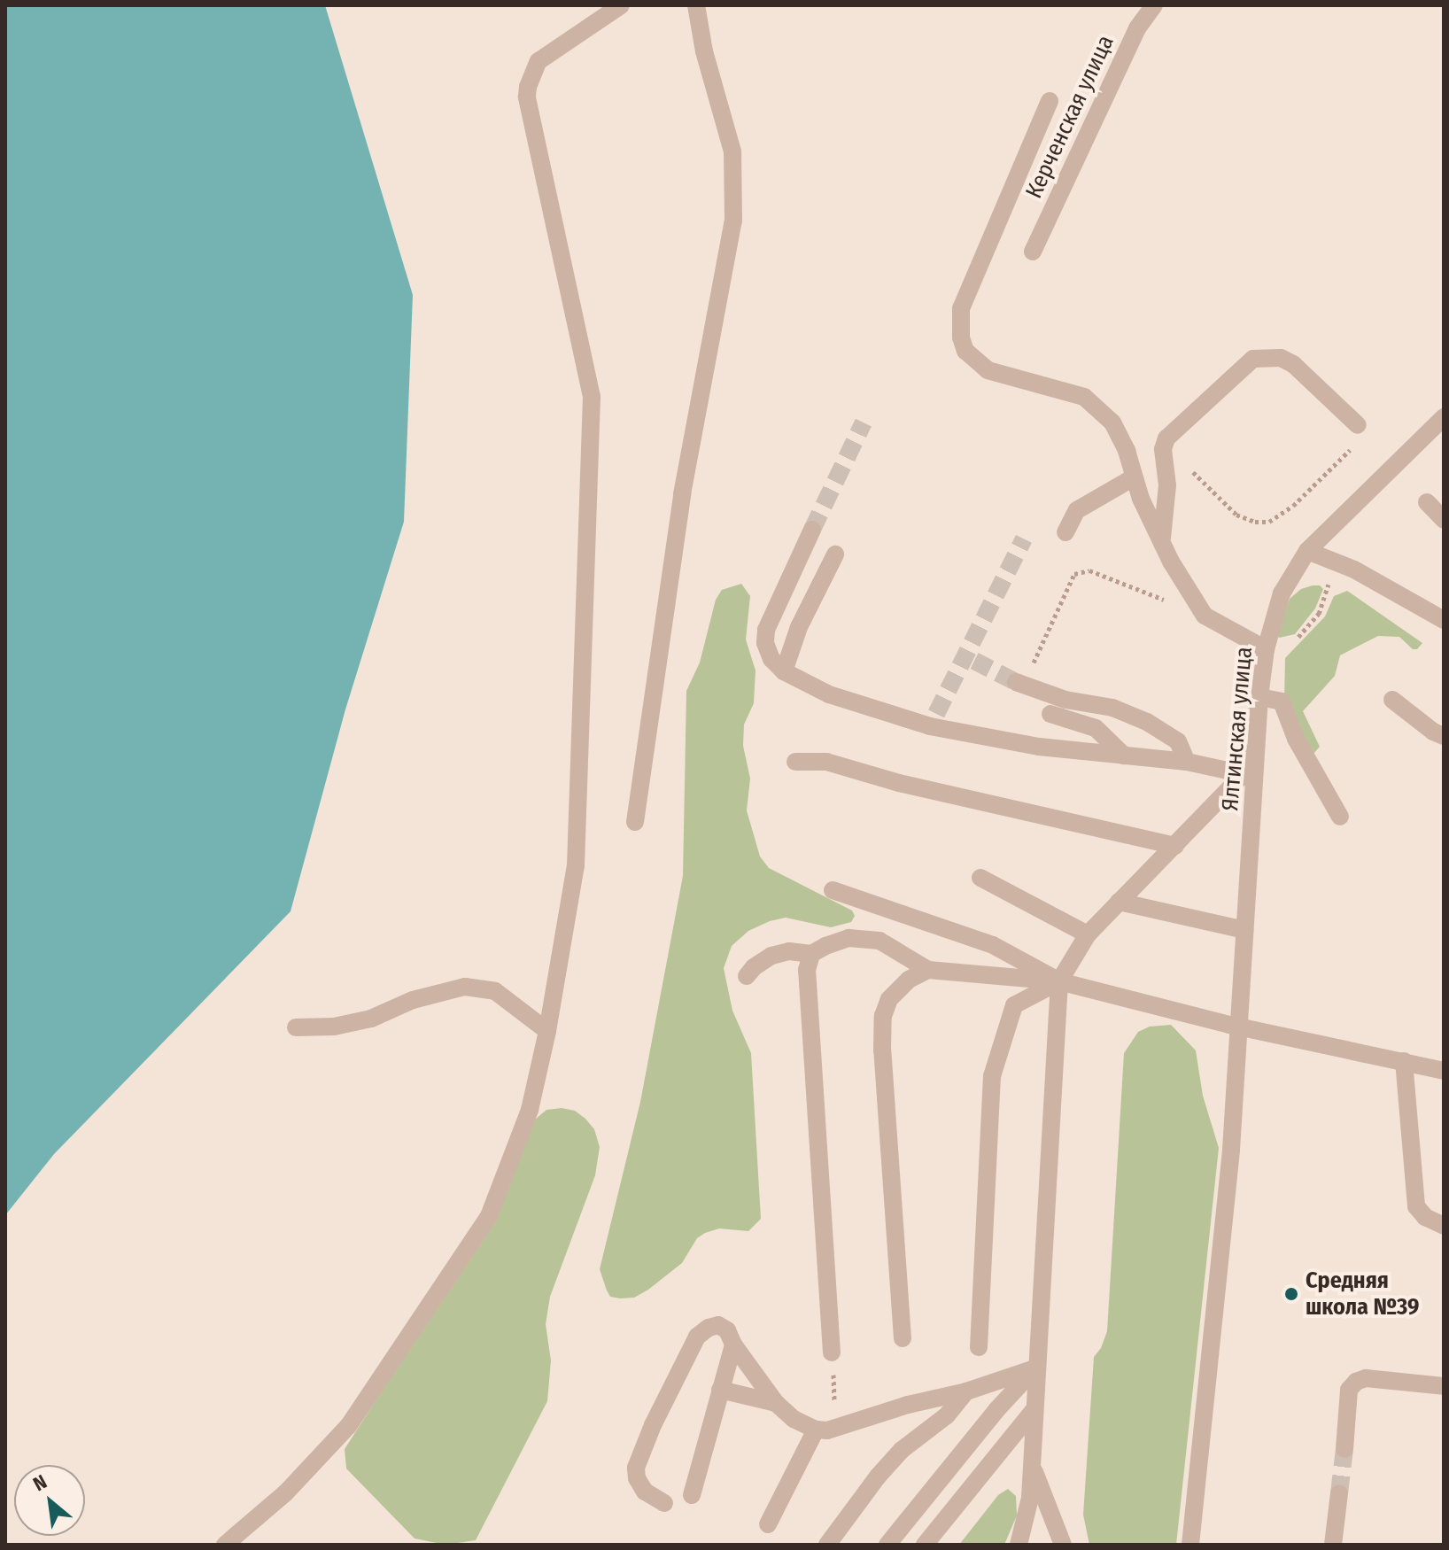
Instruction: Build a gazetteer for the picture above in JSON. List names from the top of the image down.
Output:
{
  "streets": {
    "street": ["Керченская улица", "Ялтинская улица"]
  },
  "places": ["Средняя школа №39"],
  "north": "top left"
}
